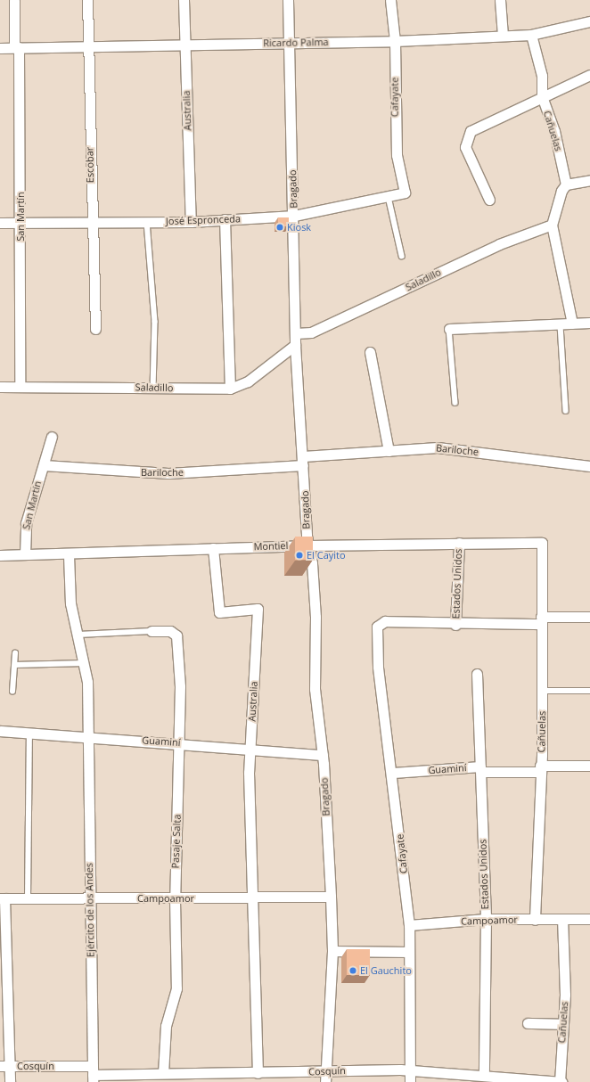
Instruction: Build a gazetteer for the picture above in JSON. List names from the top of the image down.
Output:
{
  "streets": {
    "street": [
      "Ricardo Palma",
      "Cafayate",
      "Australia",
      "Cañuelas",
      "Escobar",
      "Bragado",
      "San Martín",
      "José Espronceda",
      "Saladillo",
      "Bariloche",
      "Montiel",
      "Estados Unidos",
      "Guaminí",
      "Pasaje Salta",
      "Campoamor",
      "Ejército de los Andes",
      "Cosquín"
    ]
  },
  "crossings": [
    ["Ricardo Palma", "Cafayate"],
    ["Ricardo Palma", "Australia"],
    ["Ricardo Palma", "Cañuelas"],
    ["Ricardo Palma", "Escobar"],
    ["Ricardo Palma", "Bragado"],
    ["Ricardo Palma", "San Martín"],
    ["Cafayate", "José Espronceda"],
    ["Cafayate", "Estados Unidos"],
    ["Cafayate", "Guaminí"],
    ["Cafayate", "Campoamor"],
    ["Cafayate", "Cosquín"],
    ["Australia", "José Espronceda"],
    ["Australia", "Montiel"],
    ["Australia", "Guaminí"],
    ["Australia", "Campoamor"],
    ["Australia", "Cosquín"],
    ["Cañuelas", "Montiel"],
    ["Cañuelas", "Guaminí"],
    ["Cañuelas", "Campoamor"],
    ["Cañuelas", "Cosquín"],
    ["Escobar", "José Espronceda"],
    ["Bragado", "José Espronceda"],
    ["Bragado", "Saladillo"],
    ["Bragado", "Bariloche"],
    ["Bragado", "Montiel"],
    ["Bragado", "Guaminí"],
    ["Bragado", "Campoamor"],
    ["Bragado", "Cosquín"],
    ["San Martín", "José Espronceda"],
    ["San Martín", "Saladillo"],
    ["San Martín", "Bariloche"],
    ["San Martín", "Montiel"],
    ["Montiel", "Estados Unidos"],
    ["Montiel", "Ejército de los Andes"],
    ["Estados Unidos", "Guaminí"],
    ["Estados Unidos", "Campoamor"],
    ["Estados Unidos", "Cosquín"],
    ["Guaminí", "Pasaje Salta"],
    ["Guaminí", "Ejército de los Andes"],
    ["Pasaje Salta", "Campoamor"],
    ["Pasaje Salta", "Cosquín"],
    ["Campoamor", "Ejército de los Andes"],
    ["Ejército de los Andes", "Cosquín"]
  ],
  "places": ["Kiosk", "El Cayito", "El Gauchito"]
}
